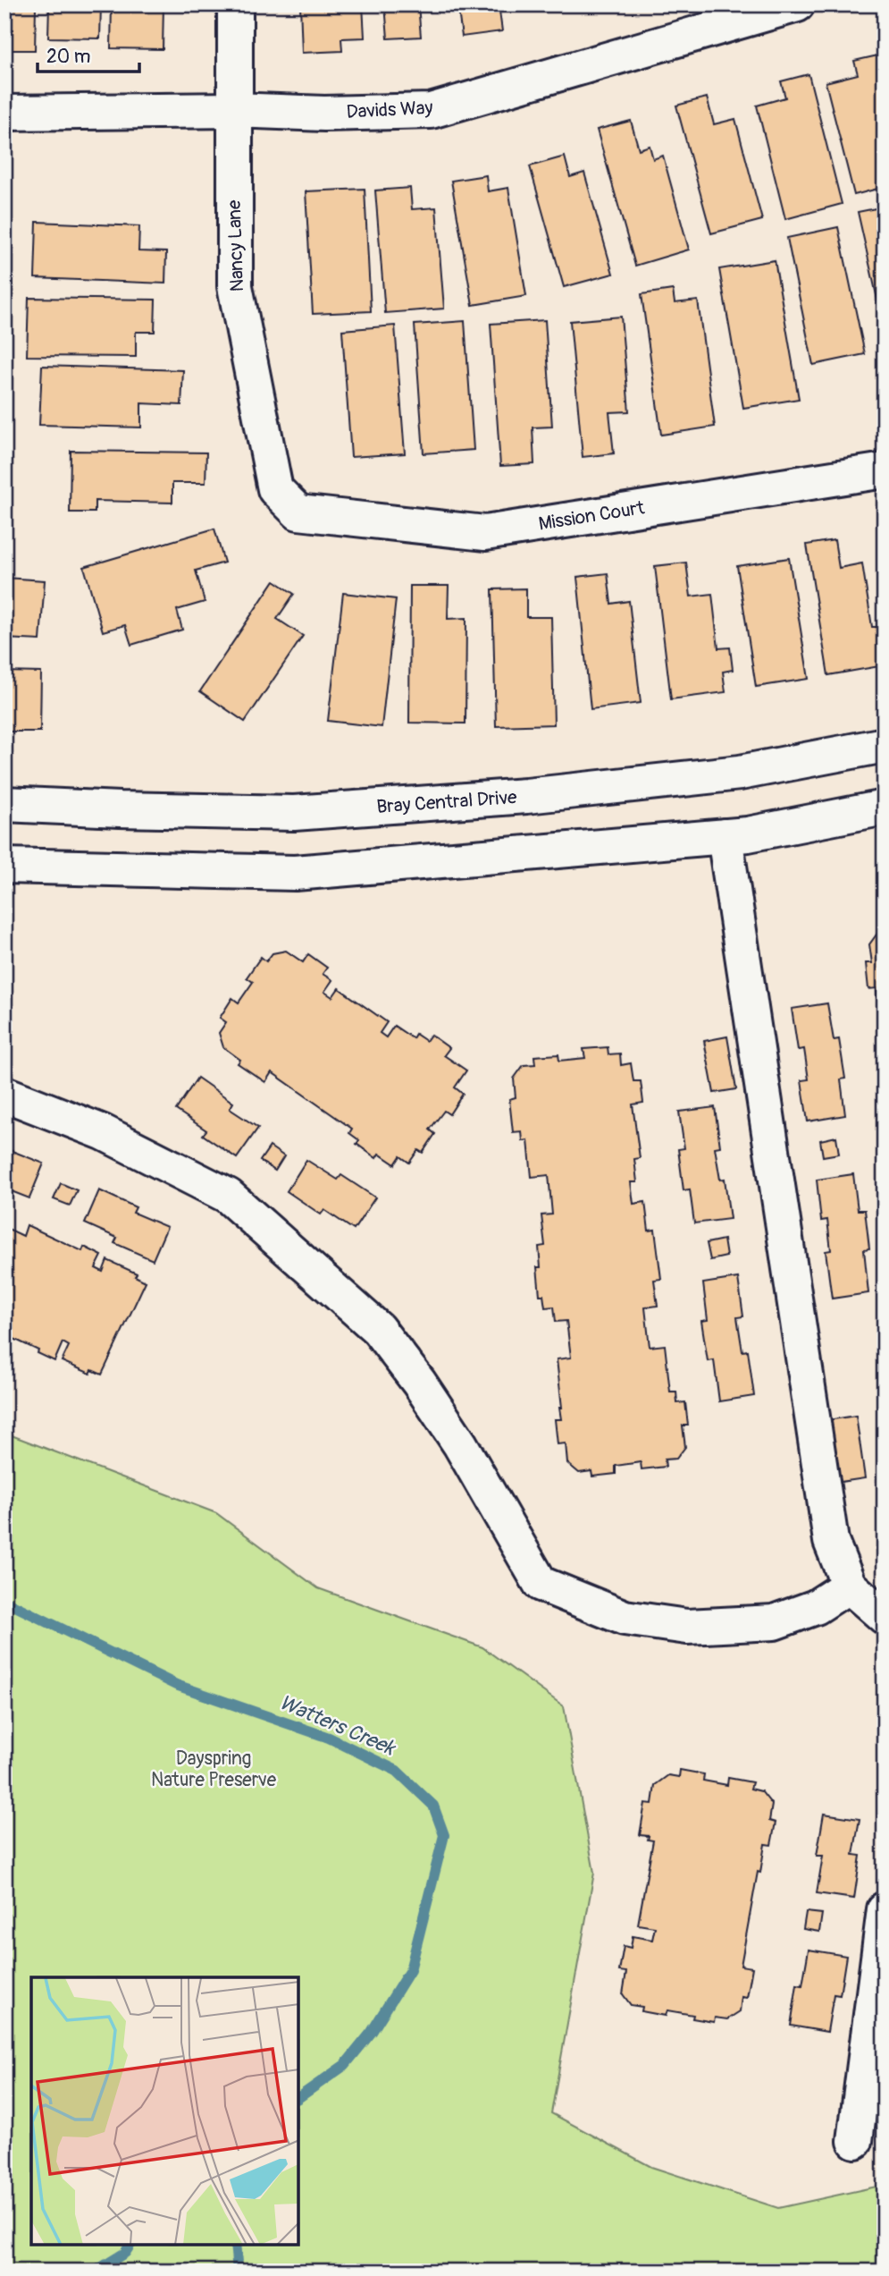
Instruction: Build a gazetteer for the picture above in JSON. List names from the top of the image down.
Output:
{
  "streets": {
    "street": [
      "Davids Way",
      "Nancy Lane",
      "Mission Court",
      "Bray Central Drive"
    ]
  },
  "crossings": [
    ["Davids Way", "Nancy Lane"],
    ["Nancy Lane", "Mission Court"]
  ],
  "water": ["Watters Creek"],
  "parks": ["Dayspring Nature Preserve"],
  "scale_bar": "20 m"
}
